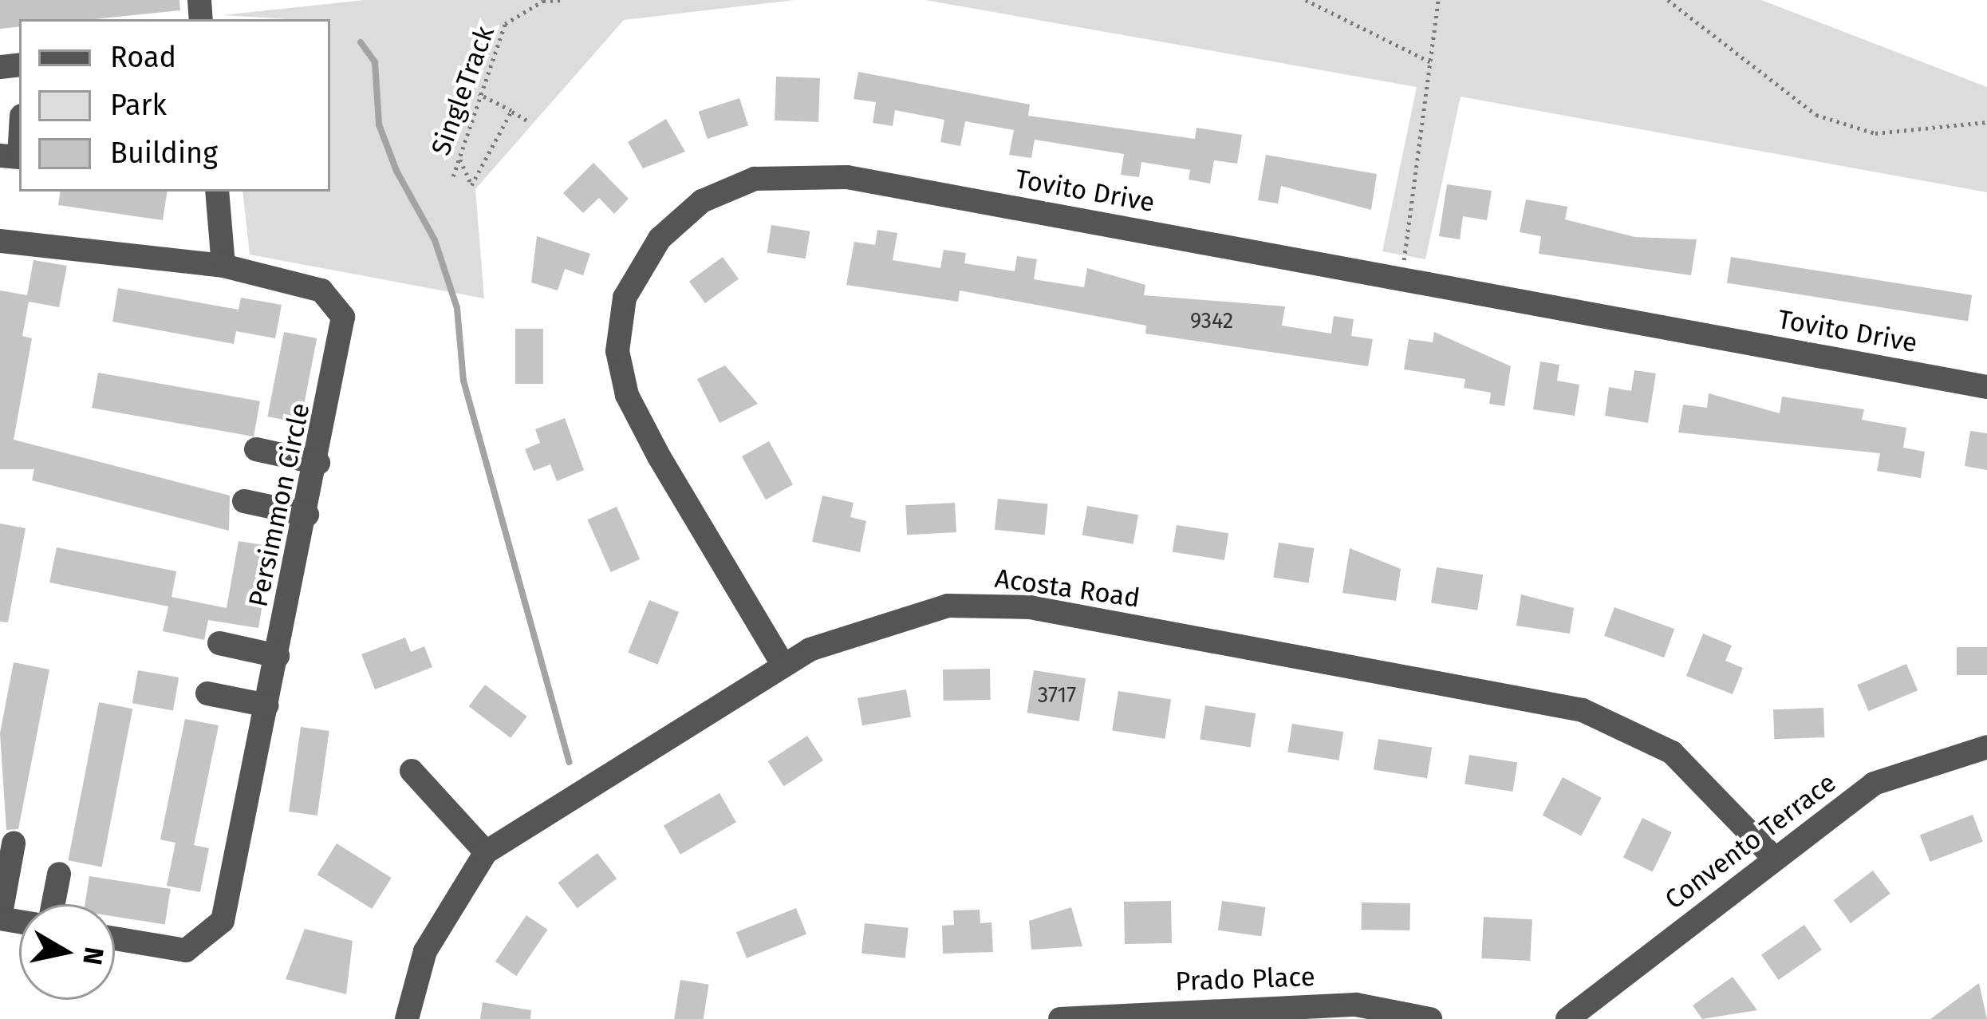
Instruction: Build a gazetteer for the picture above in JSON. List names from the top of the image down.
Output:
{
  "streets": {
    "street": [
      "Tovito Drive",
      "Persimmon Circle",
      "Acosta Road",
      "Convento Terrace",
      "Prado Place"
    ],
    "path": ["SingleTrack"]
  },
  "crossings": [
    ["Tovito Drive", "Acosta Road"],
    ["Acosta Road", "Convento Terrace"]
  ],
  "house_numbers": ["9342", "3717"],
  "legend": ["Road", "Park", "Building"],
  "north": "right"
}
